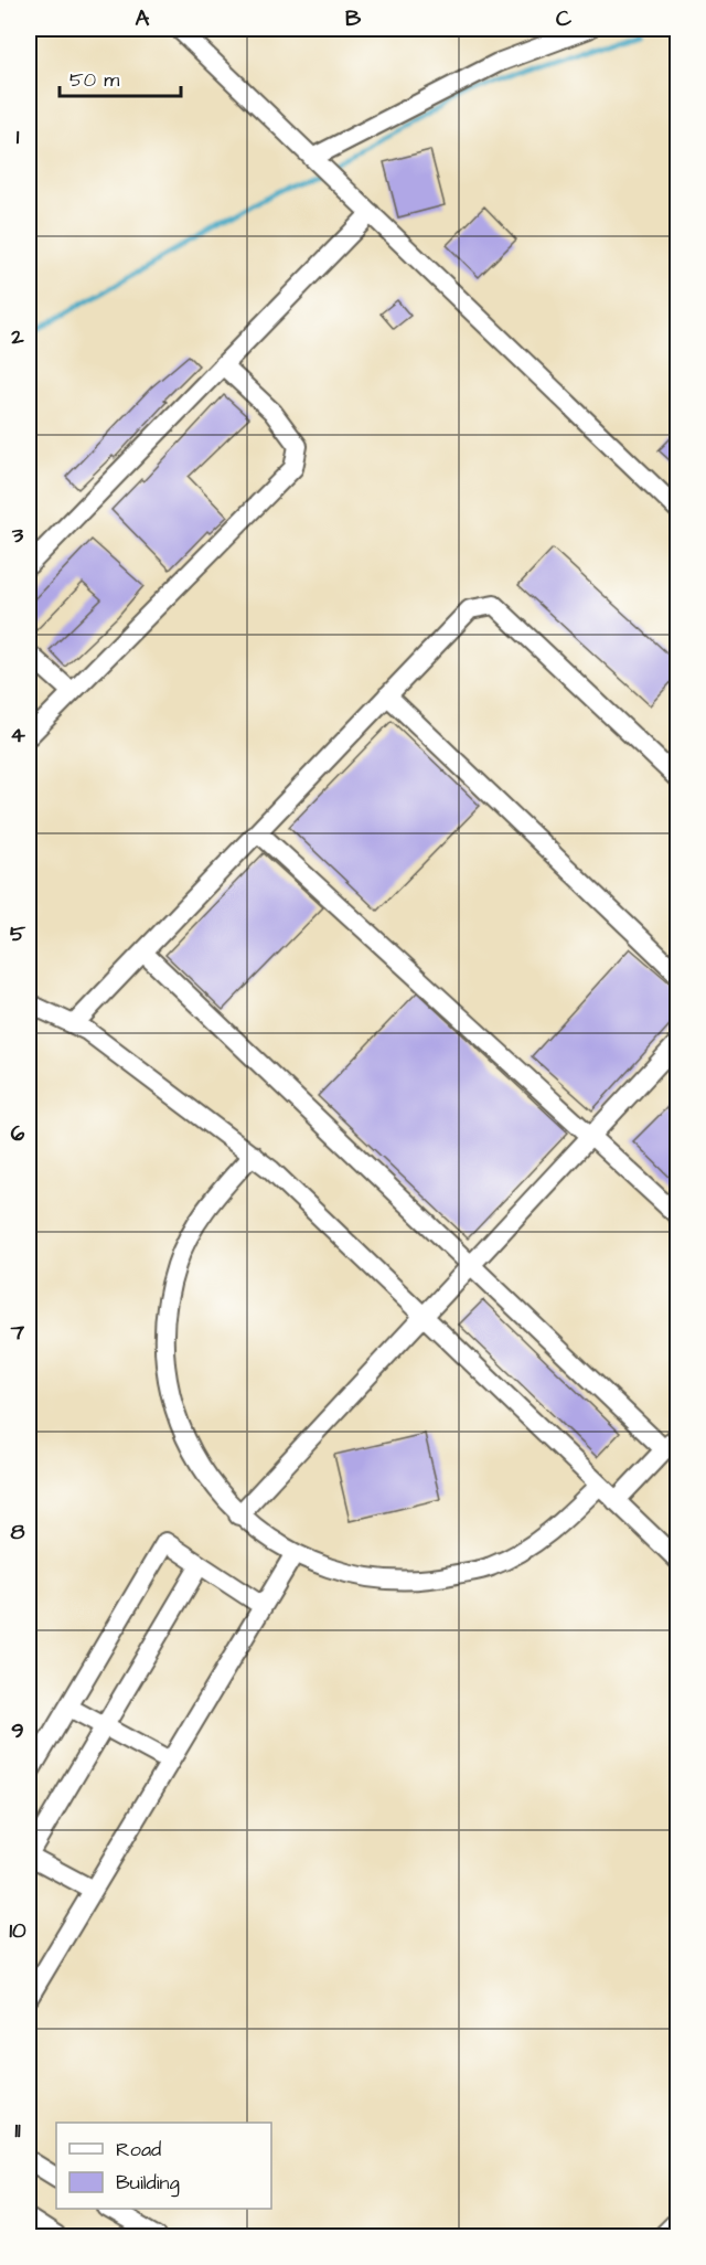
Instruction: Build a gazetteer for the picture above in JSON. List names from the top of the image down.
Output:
{
  "legend": ["Road", "Building"],
  "scale_bar": "50 m",
  "grid": {
    "columns": ["A", "B", "C"],
    "rows": [
      "1",
      "2",
      "3",
      "4",
      "5",
      "6",
      "7",
      "8",
      "9",
      "10",
      "11"
    ]
  }
}
